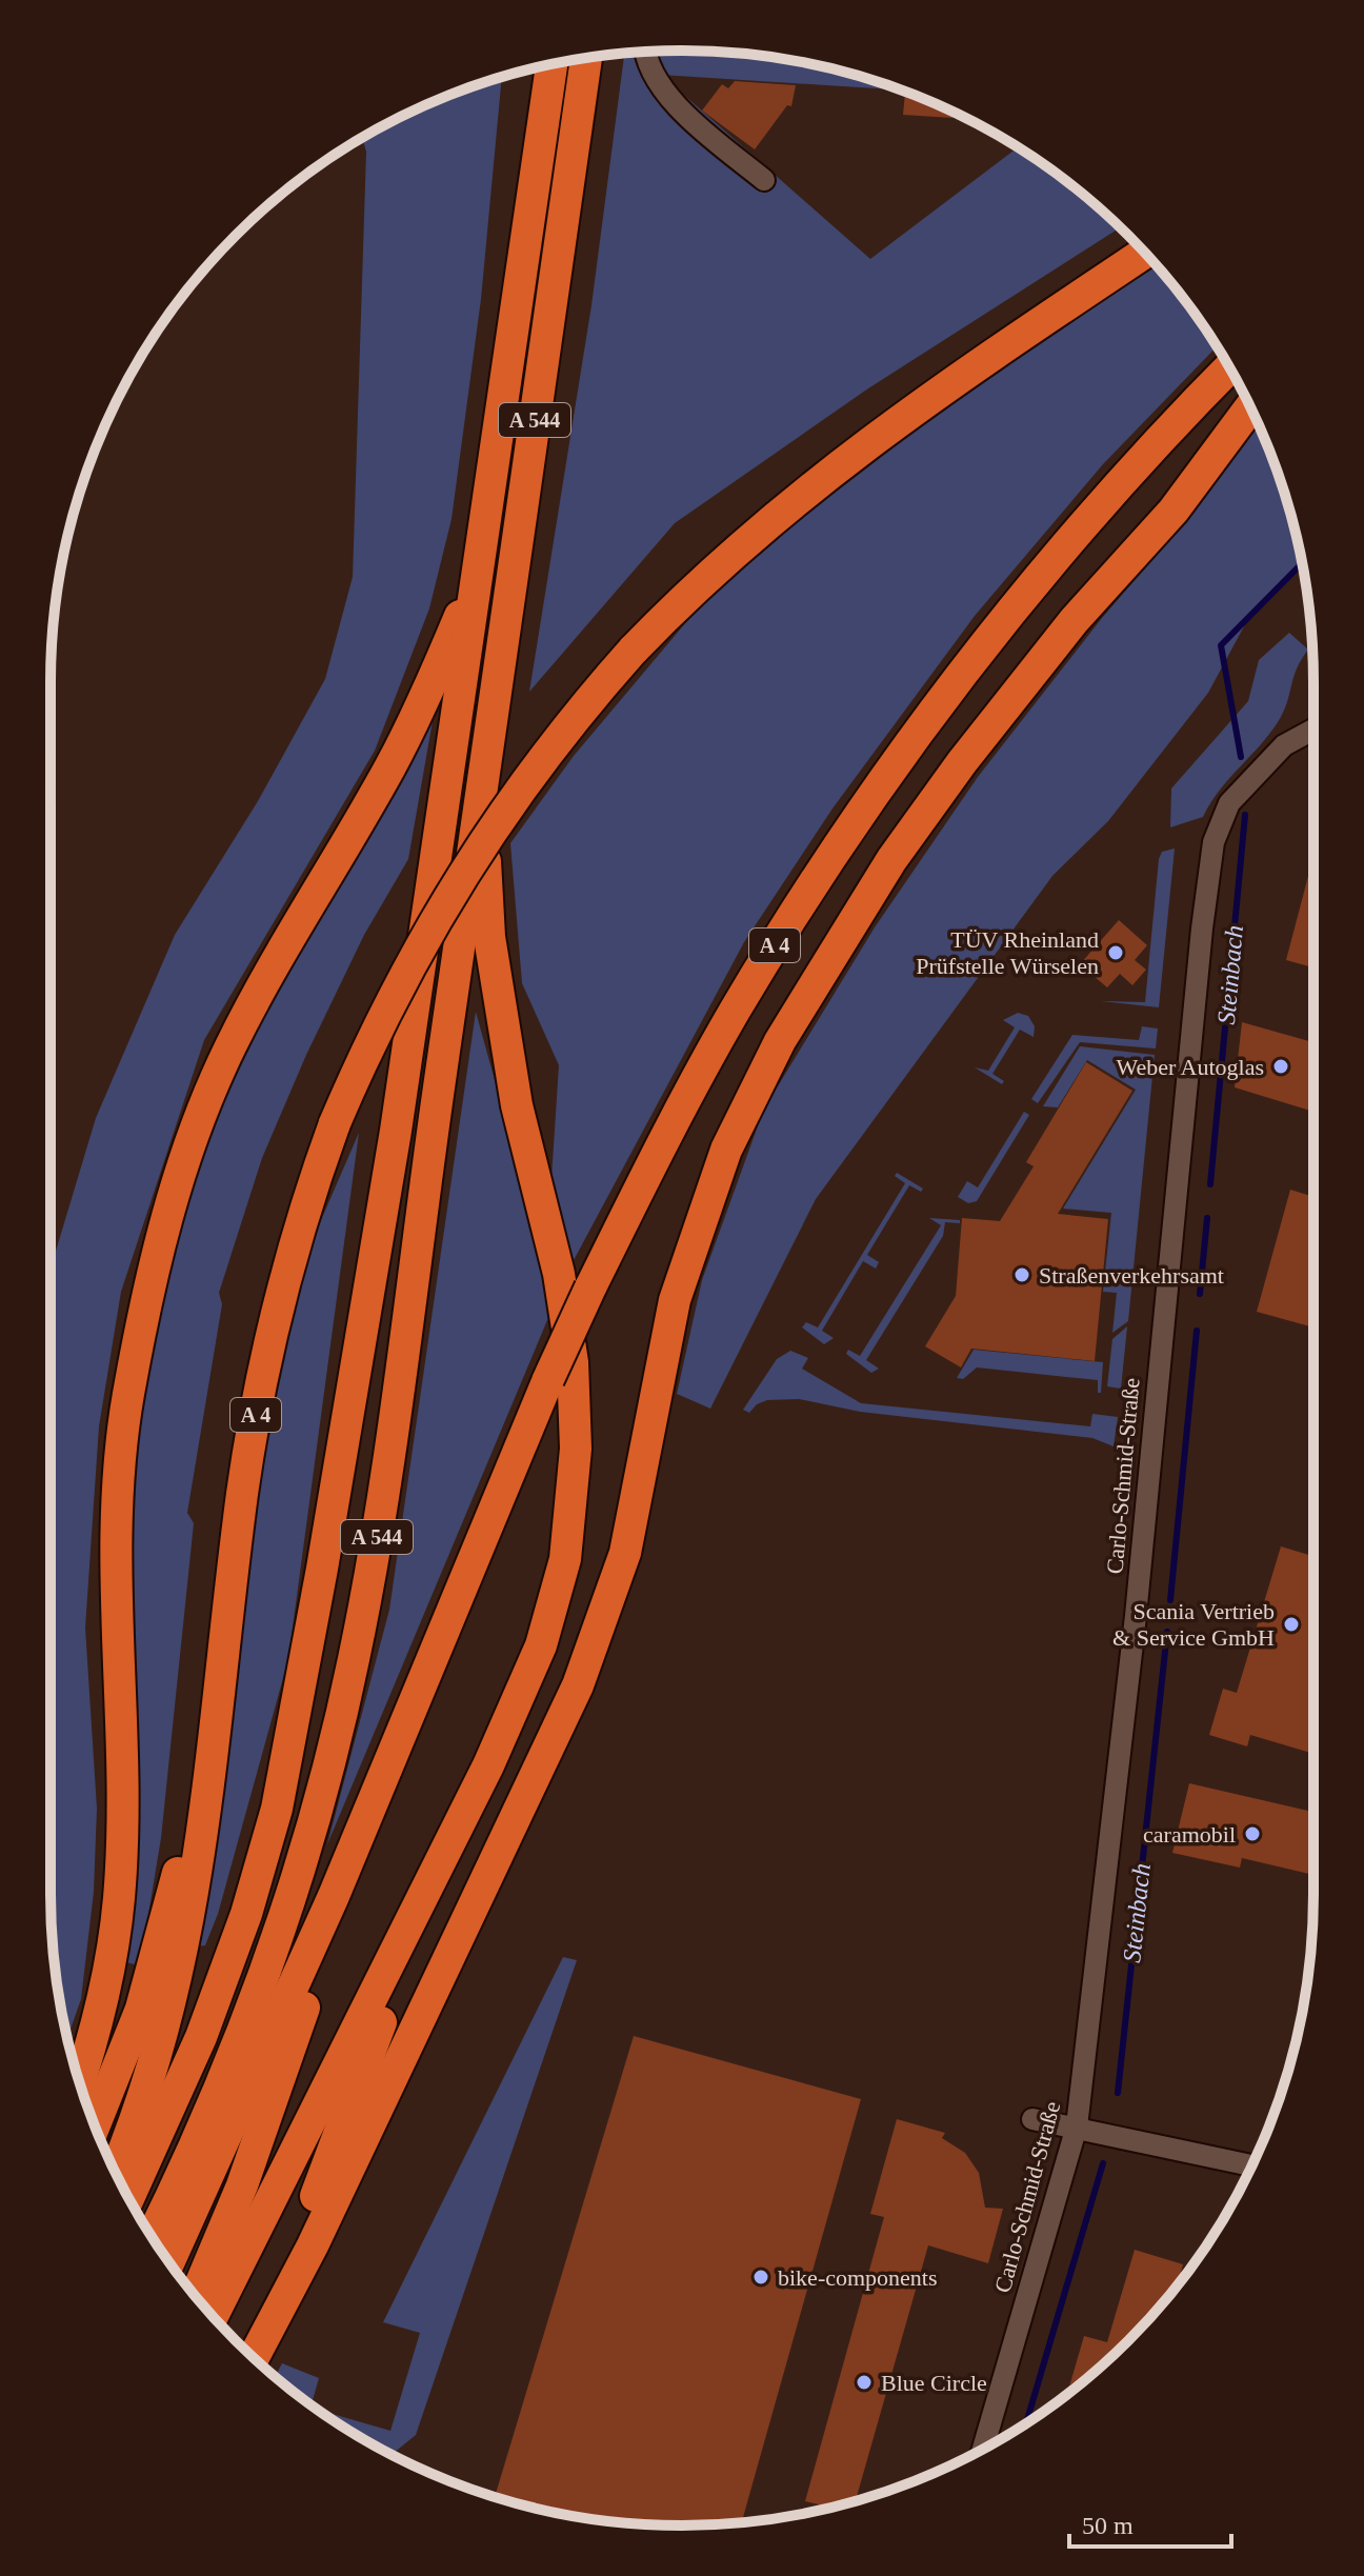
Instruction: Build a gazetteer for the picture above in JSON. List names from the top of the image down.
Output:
{
  "streets": {
    "highway": ["A 544", "A 4"],
    "street": ["Carlo-Schmid-Straße"]
  },
  "water": ["Steinbach"],
  "places": [
    "TÜV Rheinland Prüfstelle Würselen",
    "Weber Autoglas",
    "Straßenverkehrsamt",
    "Scania Vertrieb & Service GmbH",
    "caramobil",
    "bike-components",
    "Blue Circle"
  ],
  "scale_bar": "50 m"
}
